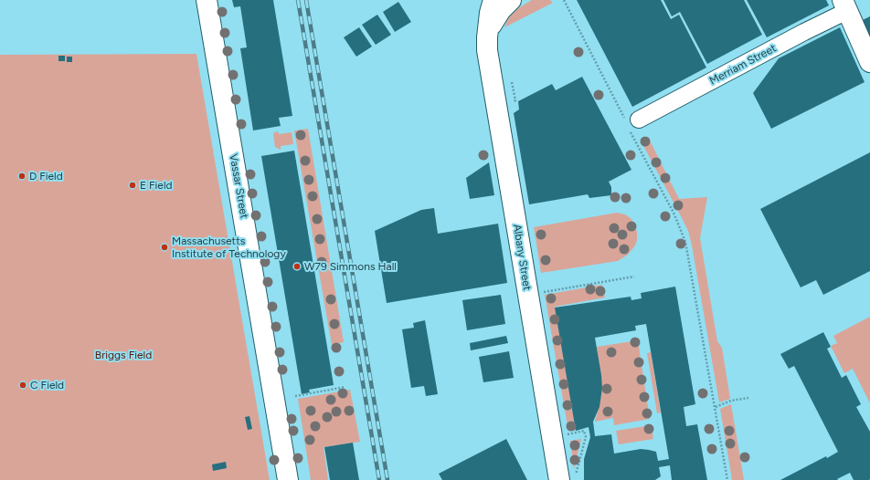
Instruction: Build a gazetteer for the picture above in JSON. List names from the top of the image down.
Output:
{
  "streets": {
    "main road": ["Vassar Street", "Albany Street"],
    "street": ["Merriam Street"]
  },
  "parks": ["Briggs Field"],
  "places": [
    "D Field",
    "E Field",
    "Massachusetts Institute of Technology",
    "W79 Simmons Hall",
    "C Field"
  ]
}
